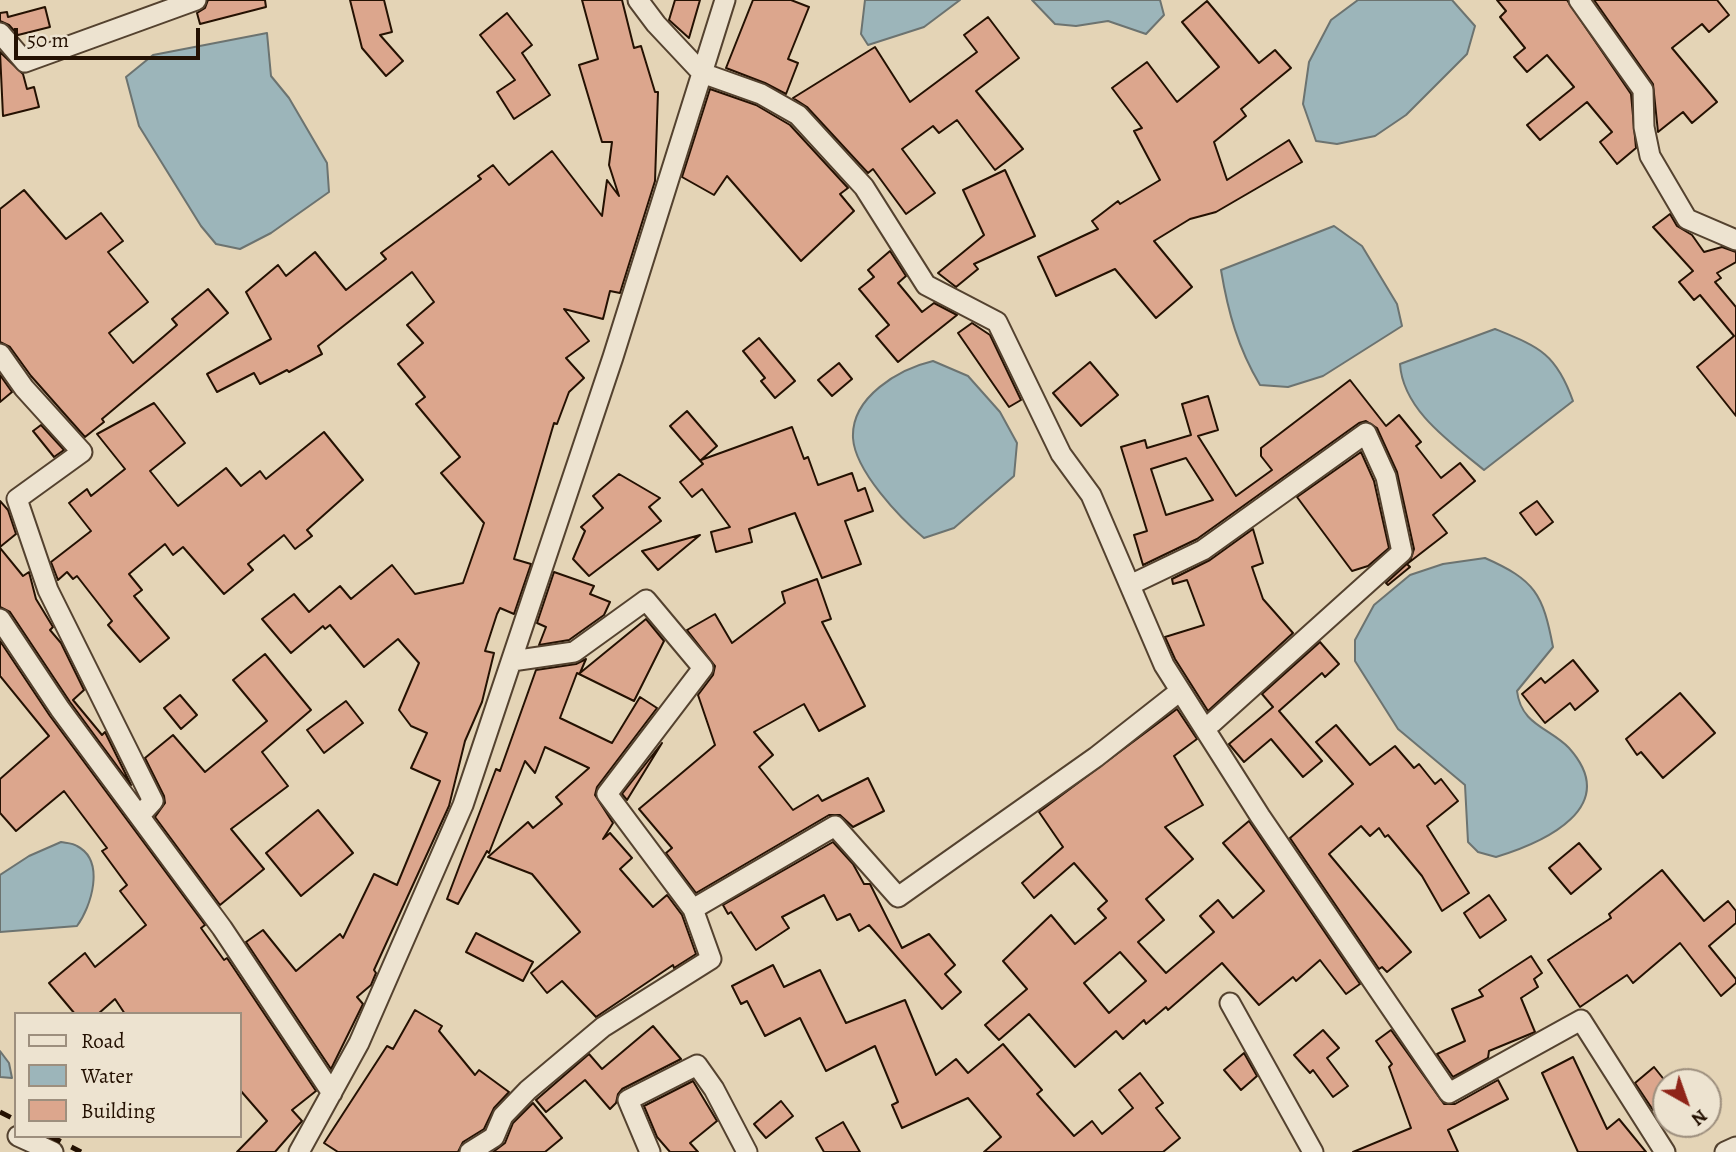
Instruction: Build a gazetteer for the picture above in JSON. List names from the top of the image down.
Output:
{
  "legend": ["Road", "Water", "Building"],
  "scale_bar": "50 m",
  "north": "bottom right"
}
